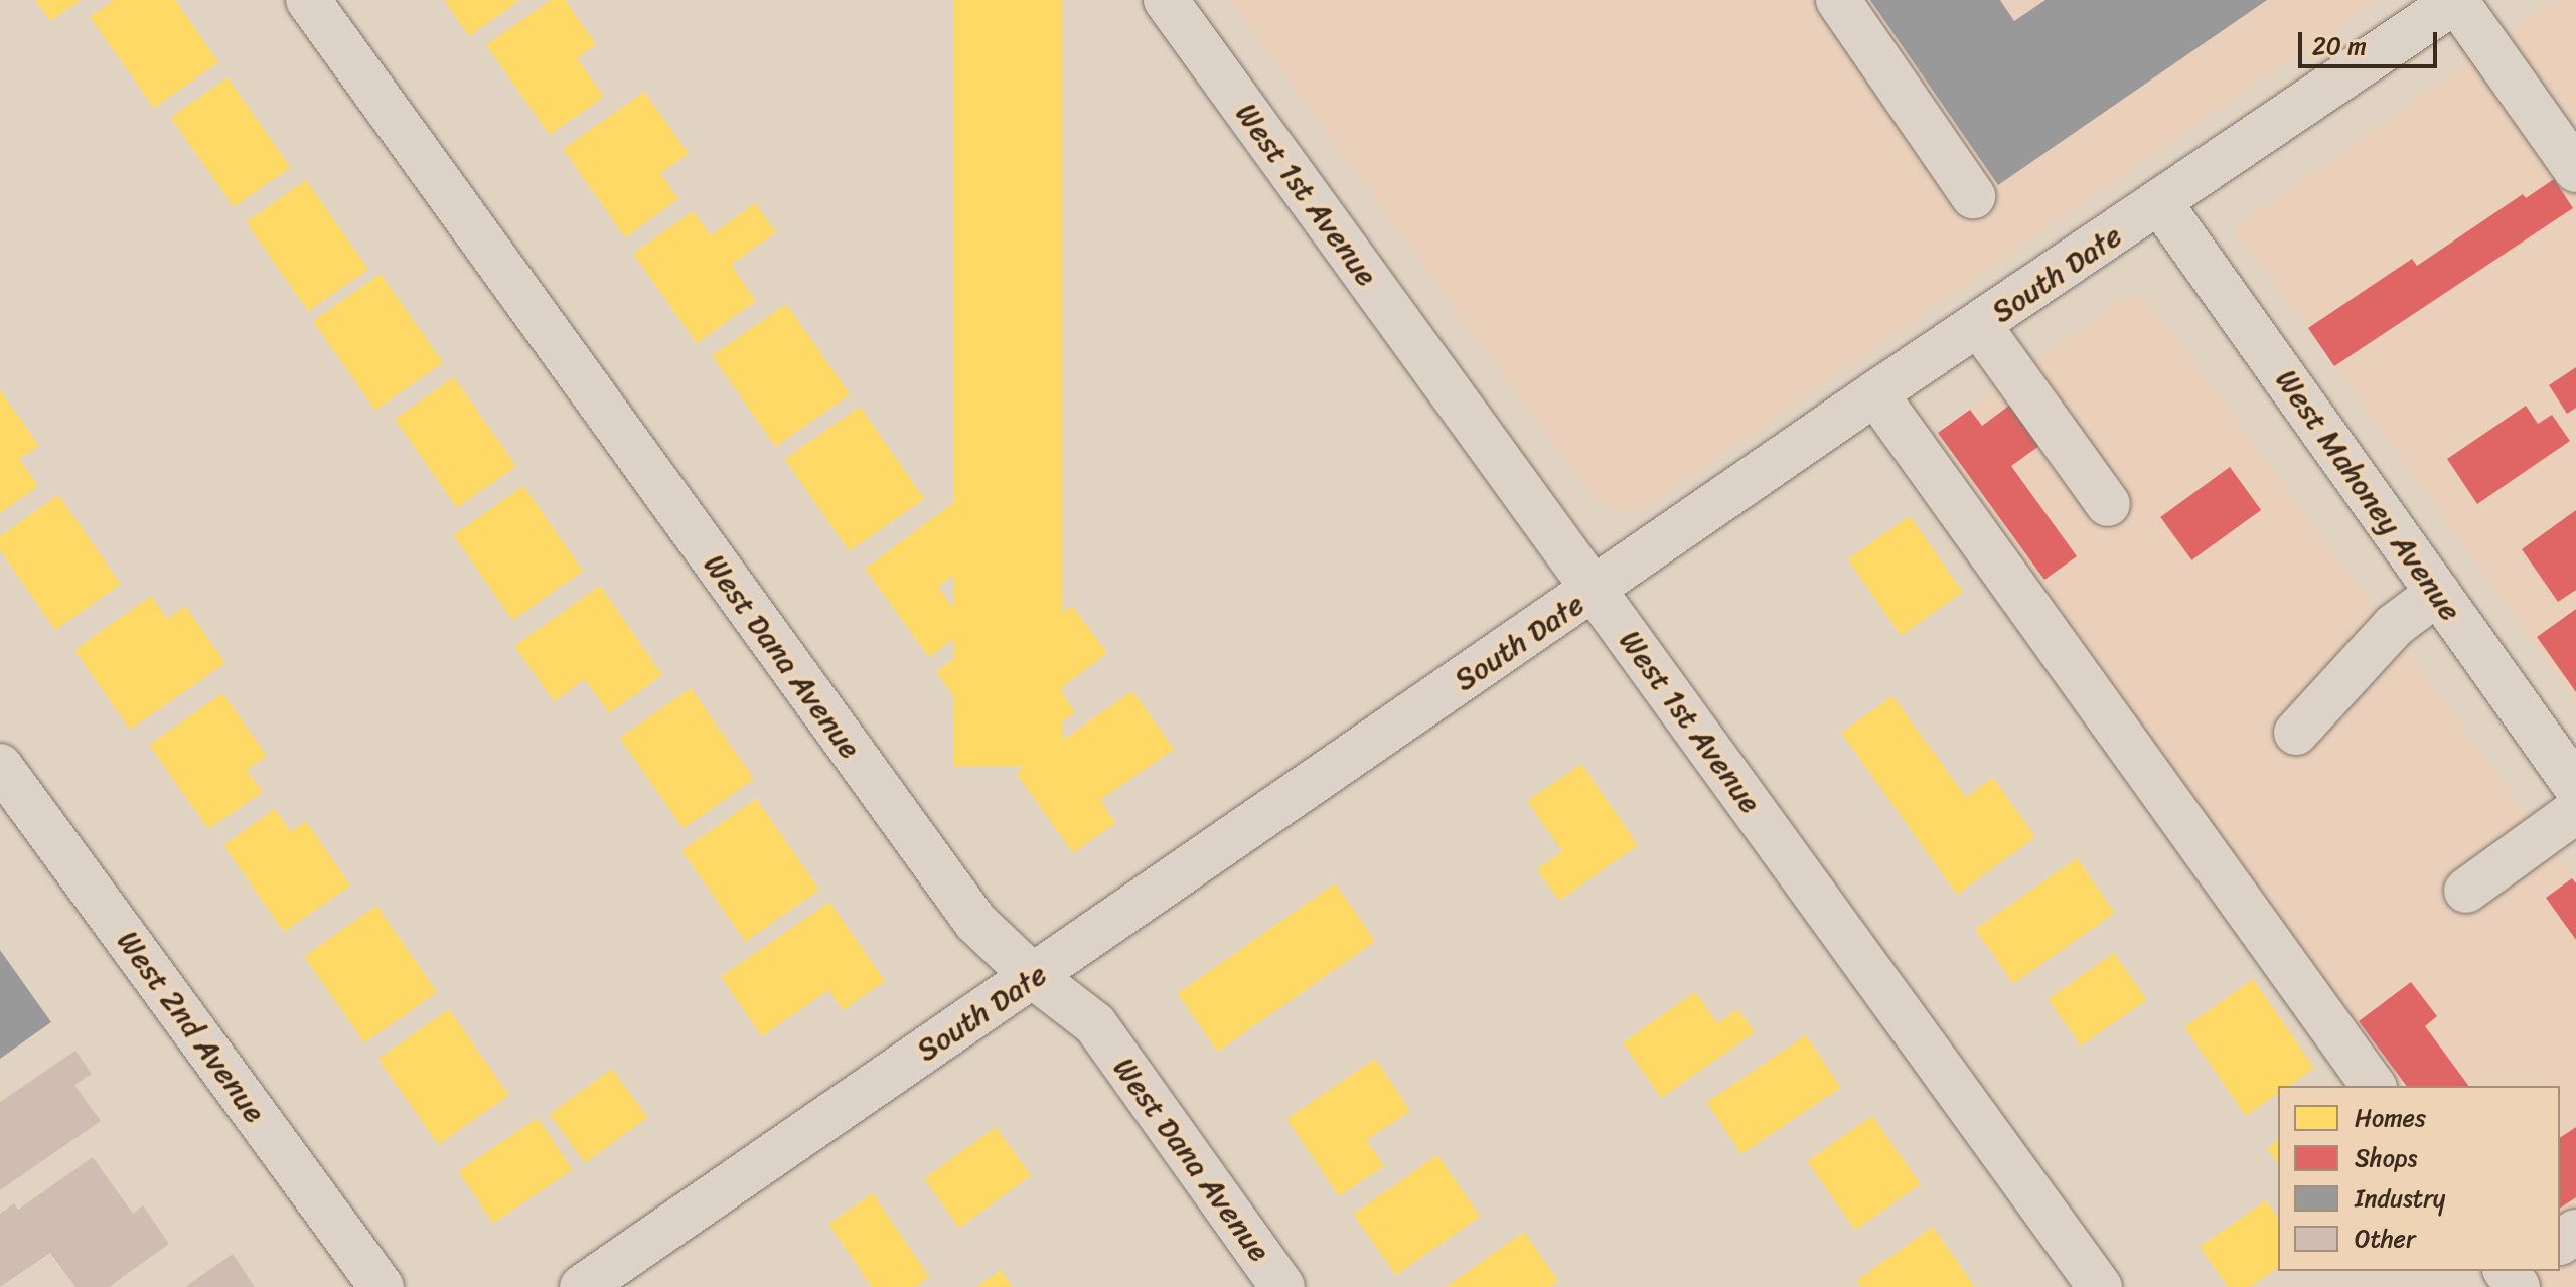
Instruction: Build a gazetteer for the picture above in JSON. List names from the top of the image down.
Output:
{
  "streets": {
    "street": [
      "West 1st Avenue",
      "South Date",
      "West Mahoney Avenue",
      "West Dana Avenue",
      "West 2nd Avenue"
    ]
  },
  "crossings": [
    ["West 1st Avenue", "South Date"],
    ["South Date", "West Mahoney Avenue"],
    ["South Date", "West Dana Avenue"]
  ],
  "legend": [
    "Homes",
    "Shops",
    "Industry",
    "Other"
  ],
  "scale_bar": "20 m"
}
